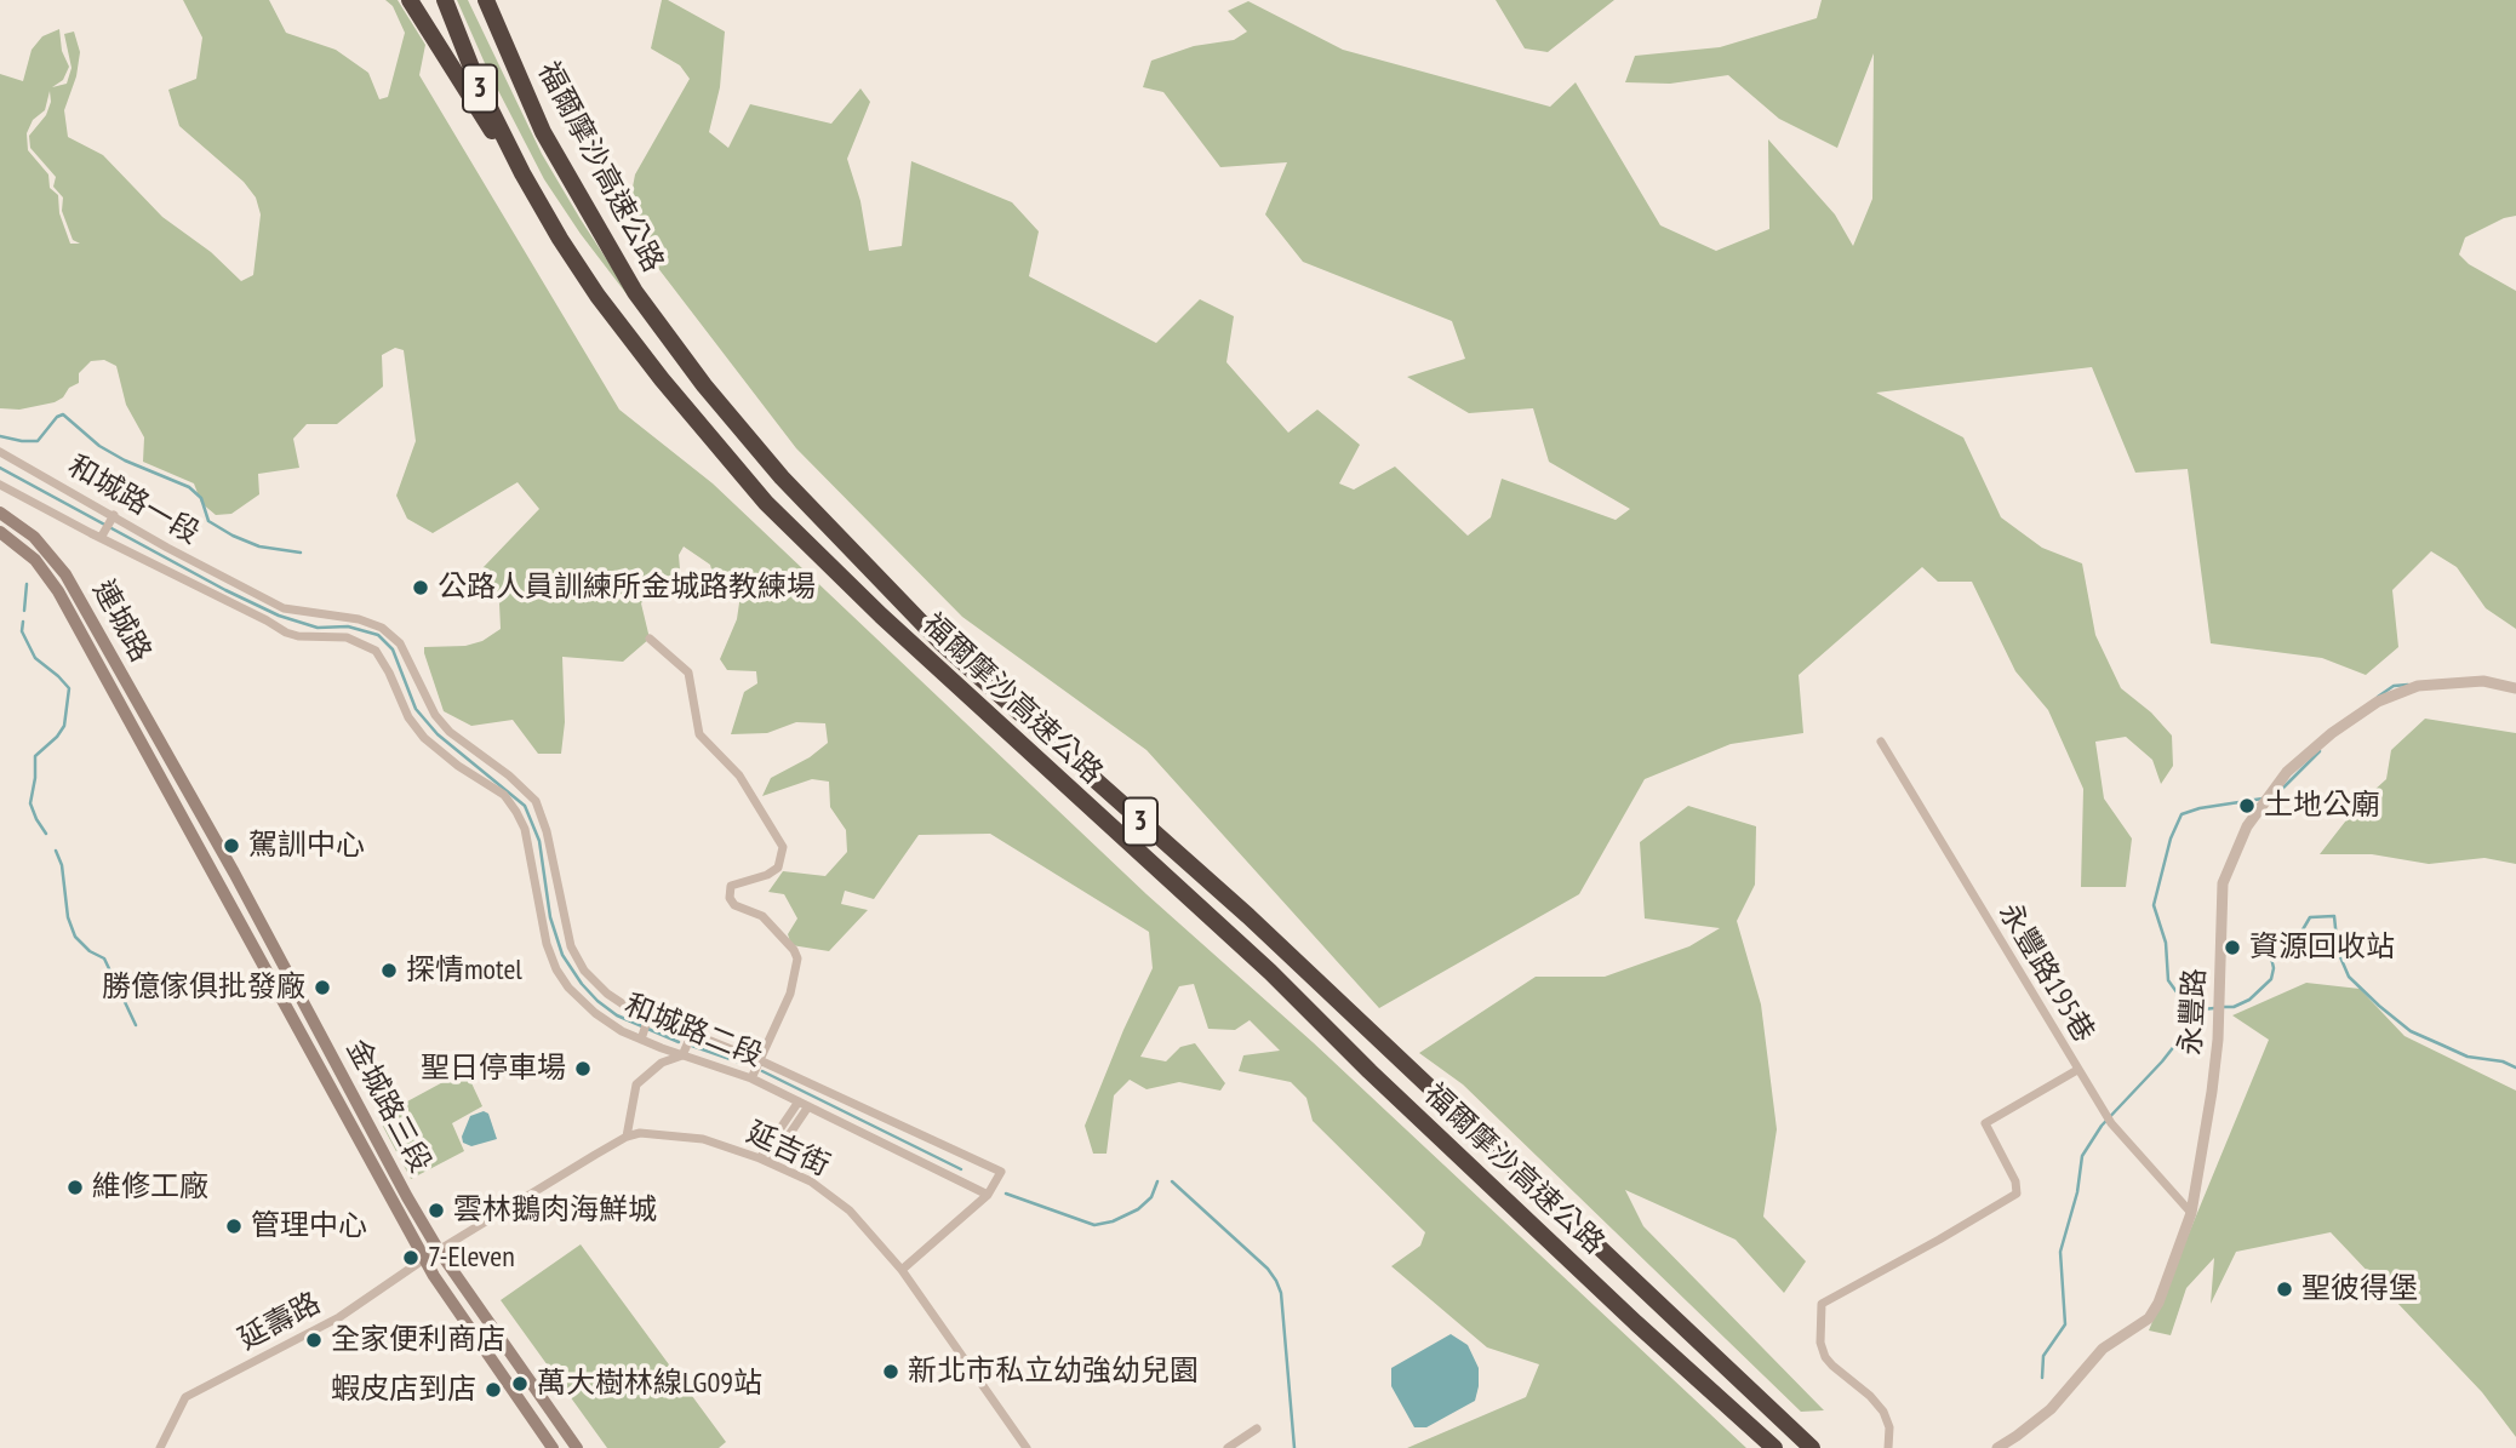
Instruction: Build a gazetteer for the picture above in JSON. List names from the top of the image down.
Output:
{
  "streets": {
    "highway": ["3", "福爾摩沙高速公路"],
    "main road": ["連城路", "金城路三段"],
    "street": [
      "和城路一段",
      "永豐路195巷",
      "永豐路",
      "和城路二段",
      "延吉街",
      "延壽路"
    ]
  },
  "crossings": [
    ["連城路", "金城路三段"],
    ["永豐路195巷", "永豐路"],
    ["金城路三段", "延壽路"]
  ],
  "places": [
    "公路人員訓練所金城路教練場",
    "土地公廟",
    "駕訓中心",
    "資源回收站",
    "探情motel",
    "勝億傢俱批發廠",
    "聖日停車場",
    "維修工廠",
    "雲林鵝肉海鮮城",
    "管理中心",
    "7-Eleven",
    "聖彼得堡",
    "全家便利商店",
    "新北市私立幼強幼兒園",
    "萬大樹林線LG09站",
    "蝦皮店到店"
  ]
}
